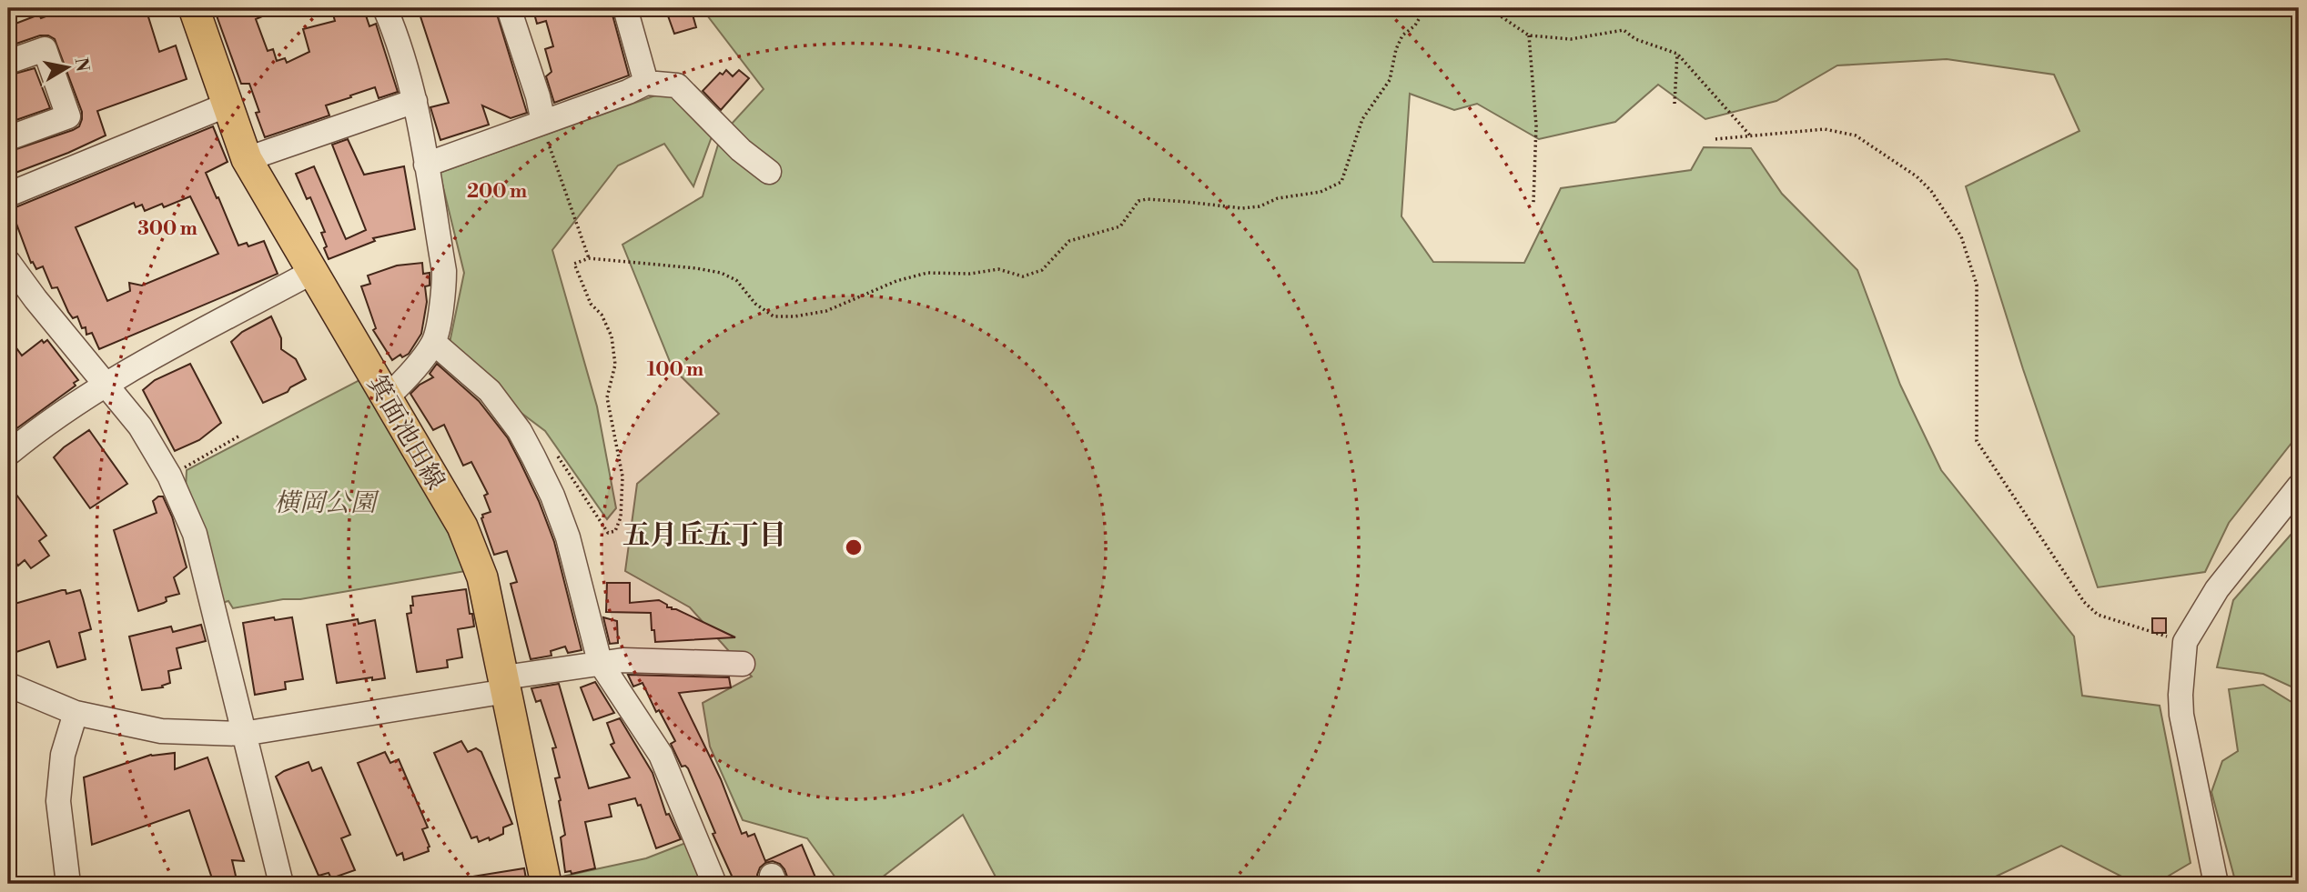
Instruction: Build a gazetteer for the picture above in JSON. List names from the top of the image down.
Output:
{
  "streets": {
    "main road": ["箕面池田線"]
  },
  "districts": ["五月丘五丁目"],
  "parks": ["横岡公園"],
  "north": "right",
  "rings": ["200 m", "300 m", "100 m"]
}
